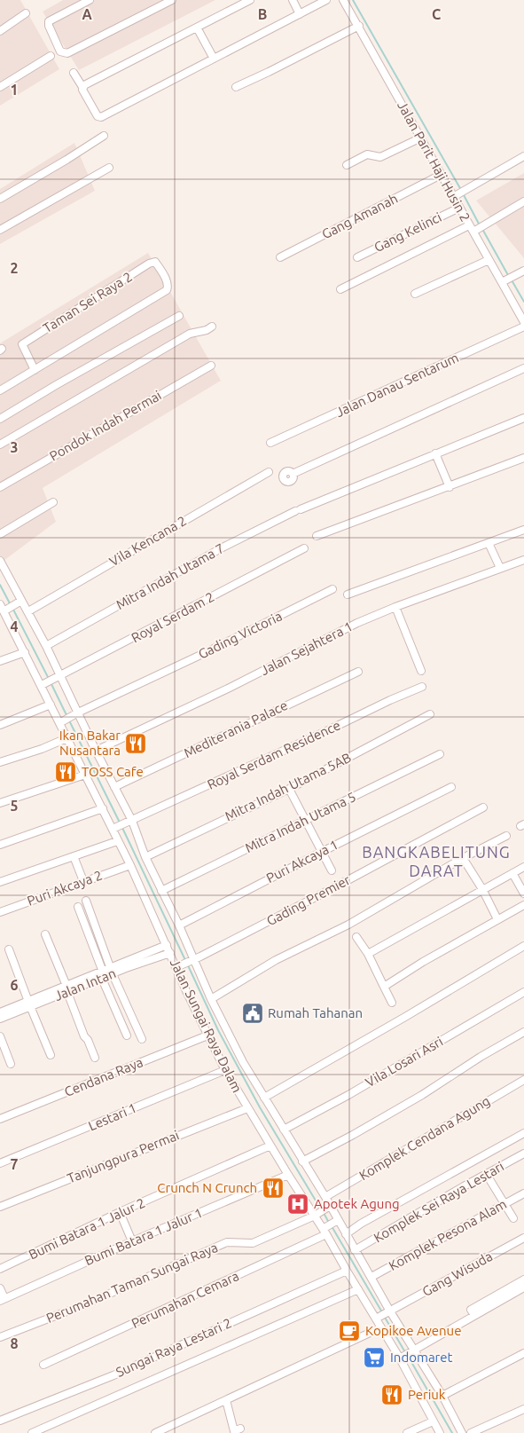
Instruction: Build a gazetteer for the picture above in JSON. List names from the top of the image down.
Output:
{
  "streets": {
    "street": [
      "Jalan Parit Haji Husin 2",
      "Gang Amanah",
      "Gang Kelinci",
      "Taman Sei Raya 2",
      "Jalan Danau Sentarum",
      "Pondok Indah Permai",
      "Vila Kencana 2",
      "Mitra Indah Utama 7",
      "Royal Serdam 2",
      "Gading Victoria",
      "Jalan Sejahtera 1",
      "Mediterania Palace",
      "Royal Serdam Residence",
      "Mitra Indah Utama 5AB",
      "Mitra Indah Utama 5",
      "Puri Akcaya 1",
      "Puri Akcaya 2",
      "Gading Premier",
      "Jalan Intan",
      "Jalan Sungai Raya Dalam",
      "Vila Losari Asri",
      "Cendana Raya",
      "Lestari 1",
      "Komplek Cendana Agung",
      "Tanjungpura Permai",
      "Komplek Sei Raya Lestari",
      "Bumi Batara 1 Jalur 2",
      "Komplek Pesona Alam",
      "Bumi Batara 1 Jalur 1",
      "Gang Wisuda",
      "Perumahan Taman Sungai Raya",
      "Perumahan Cemara",
      "Sungai Raya Lestari 2"
    ]
  },
  "crossings": [
    ["Jalan Parit Haji Husin 2", "Gang Amanah"],
    ["Jalan Parit Haji Husin 2", "Gang Kelinci"],
    ["Royal Serdam 2", "Jalan Sungai Raya Dalam"],
    ["Gading Victoria", "Jalan Sungai Raya Dalam"],
    ["Royal Serdam Residence", "Jalan Sungai Raya Dalam"],
    ["Puri Akcaya 2", "Jalan Sungai Raya Dalam"],
    ["Gading Premier", "Jalan Sungai Raya Dalam"],
    ["Jalan Intan", "Jalan Sungai Raya Dalam"],
    ["Jalan Sungai Raya Dalam", "Cendana Raya"],
    ["Jalan Sungai Raya Dalam", "Lestari 1"],
    ["Jalan Sungai Raya Dalam", "Tanjungpura Permai"],
    ["Jalan Sungai Raya Dalam", "Bumi Batara 1 Jalur 2"],
    ["Jalan Sungai Raya Dalam", "Bumi Batara 1 Jalur 1"],
    ["Jalan Sungai Raya Dalam", "Gang Wisuda"],
    ["Jalan Sungai Raya Dalam", "Perumahan Taman Sungai Raya"],
    ["Jalan Sungai Raya Dalam", "Perumahan Cemara"],
    ["Jalan Sungai Raya Dalam", "Sungai Raya Lestari 2"]
  ],
  "districts": ["BANGKABELITUNG DARAT"],
  "places": {
    "restaurant": [
      "Ikan Bakar Nusantara",
      "TOSS Cafe",
      "Crunch N Crunch",
      "Periuk"
    ],
    "public building": ["Rumah Tahanan"],
    "hospital": ["Apotek Agung"],
    "cafe": ["Kopikoe Avenue"],
    "supermarket": ["Indomaret"]
  },
  "grid": {
    "columns": ["A", "B", "C"],
    "rows": [
      "1",
      "2",
      "3",
      "4",
      "5",
      "6",
      "7",
      "8"
    ]
  }
}
